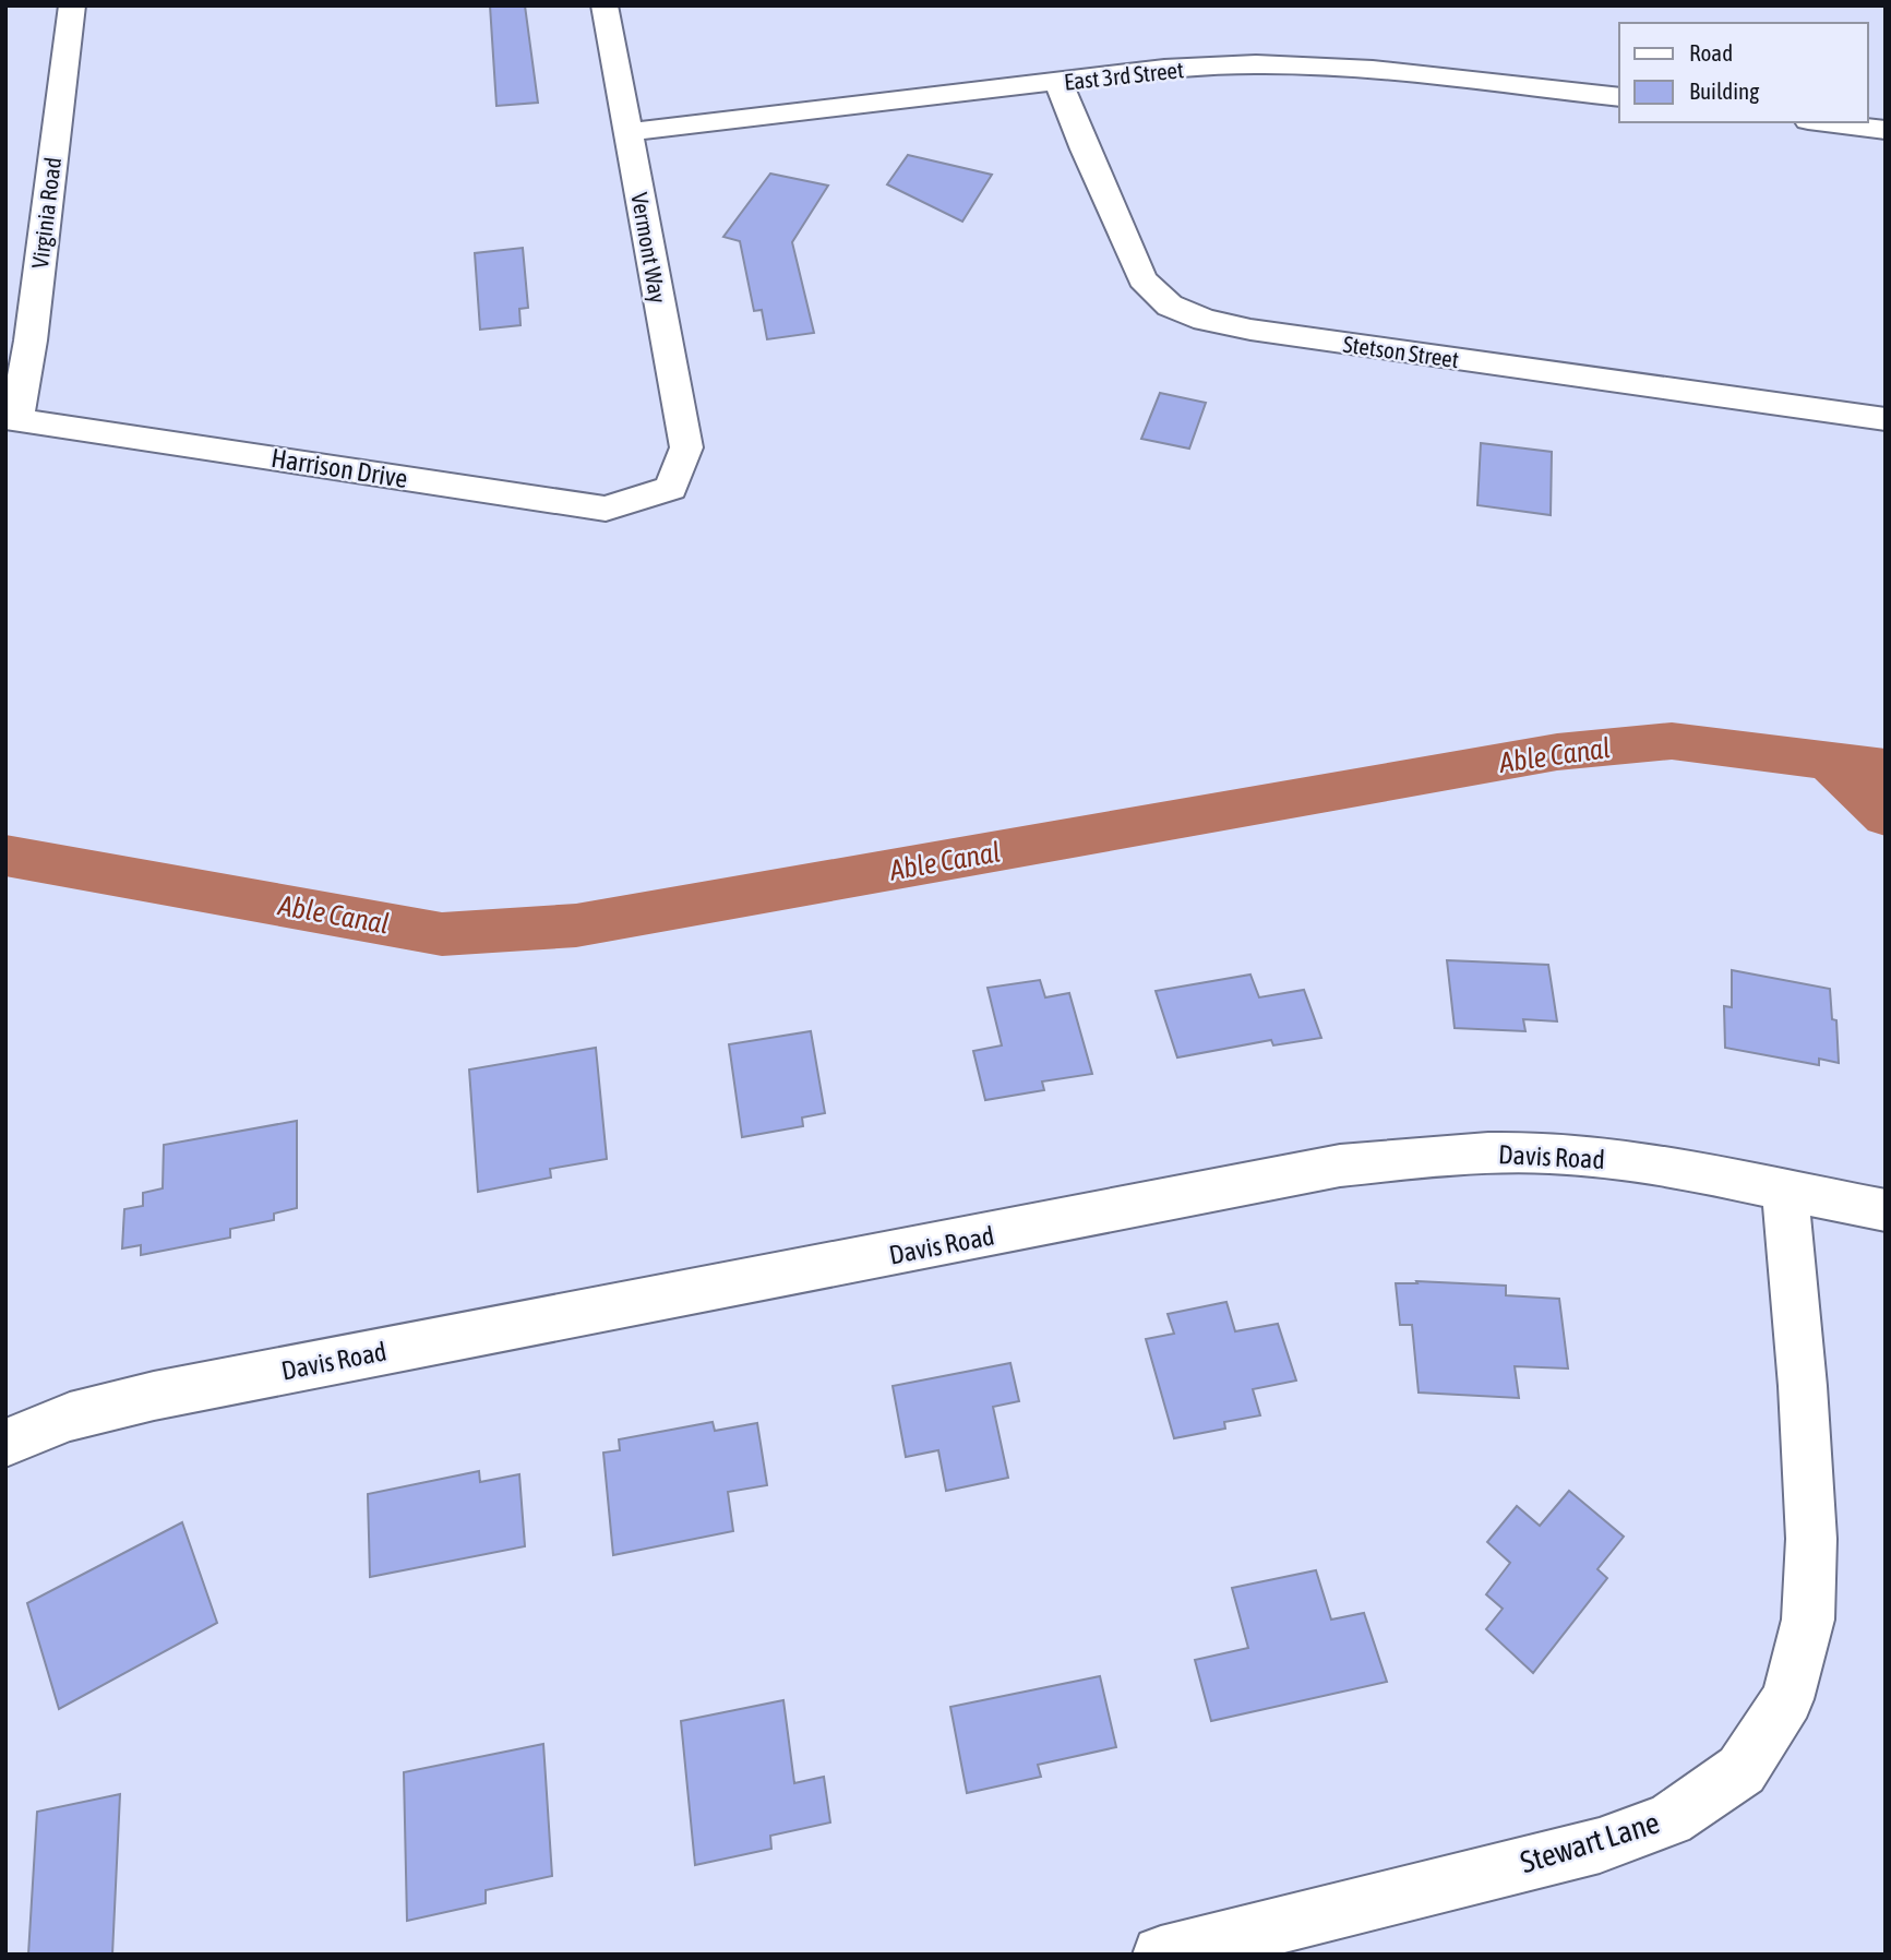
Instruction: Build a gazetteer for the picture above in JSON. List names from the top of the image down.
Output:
{
  "streets": {
    "street": [
      "East 3rd Street",
      "Virginia Road",
      "Vermont Way",
      "Stetson Street",
      "Harrison Drive",
      "Davis Road",
      "Stewart Lane"
    ]
  },
  "crossings": [
    ["East 3rd Street", "Vermont Way"],
    ["East 3rd Street", "Stetson Street"],
    ["Virginia Road", "Harrison Drive"],
    ["Vermont Way", "Harrison Drive"],
    ["Davis Road", "Stewart Lane"]
  ],
  "water": ["Able Canal"],
  "legend": ["Road", "Building"]
}
